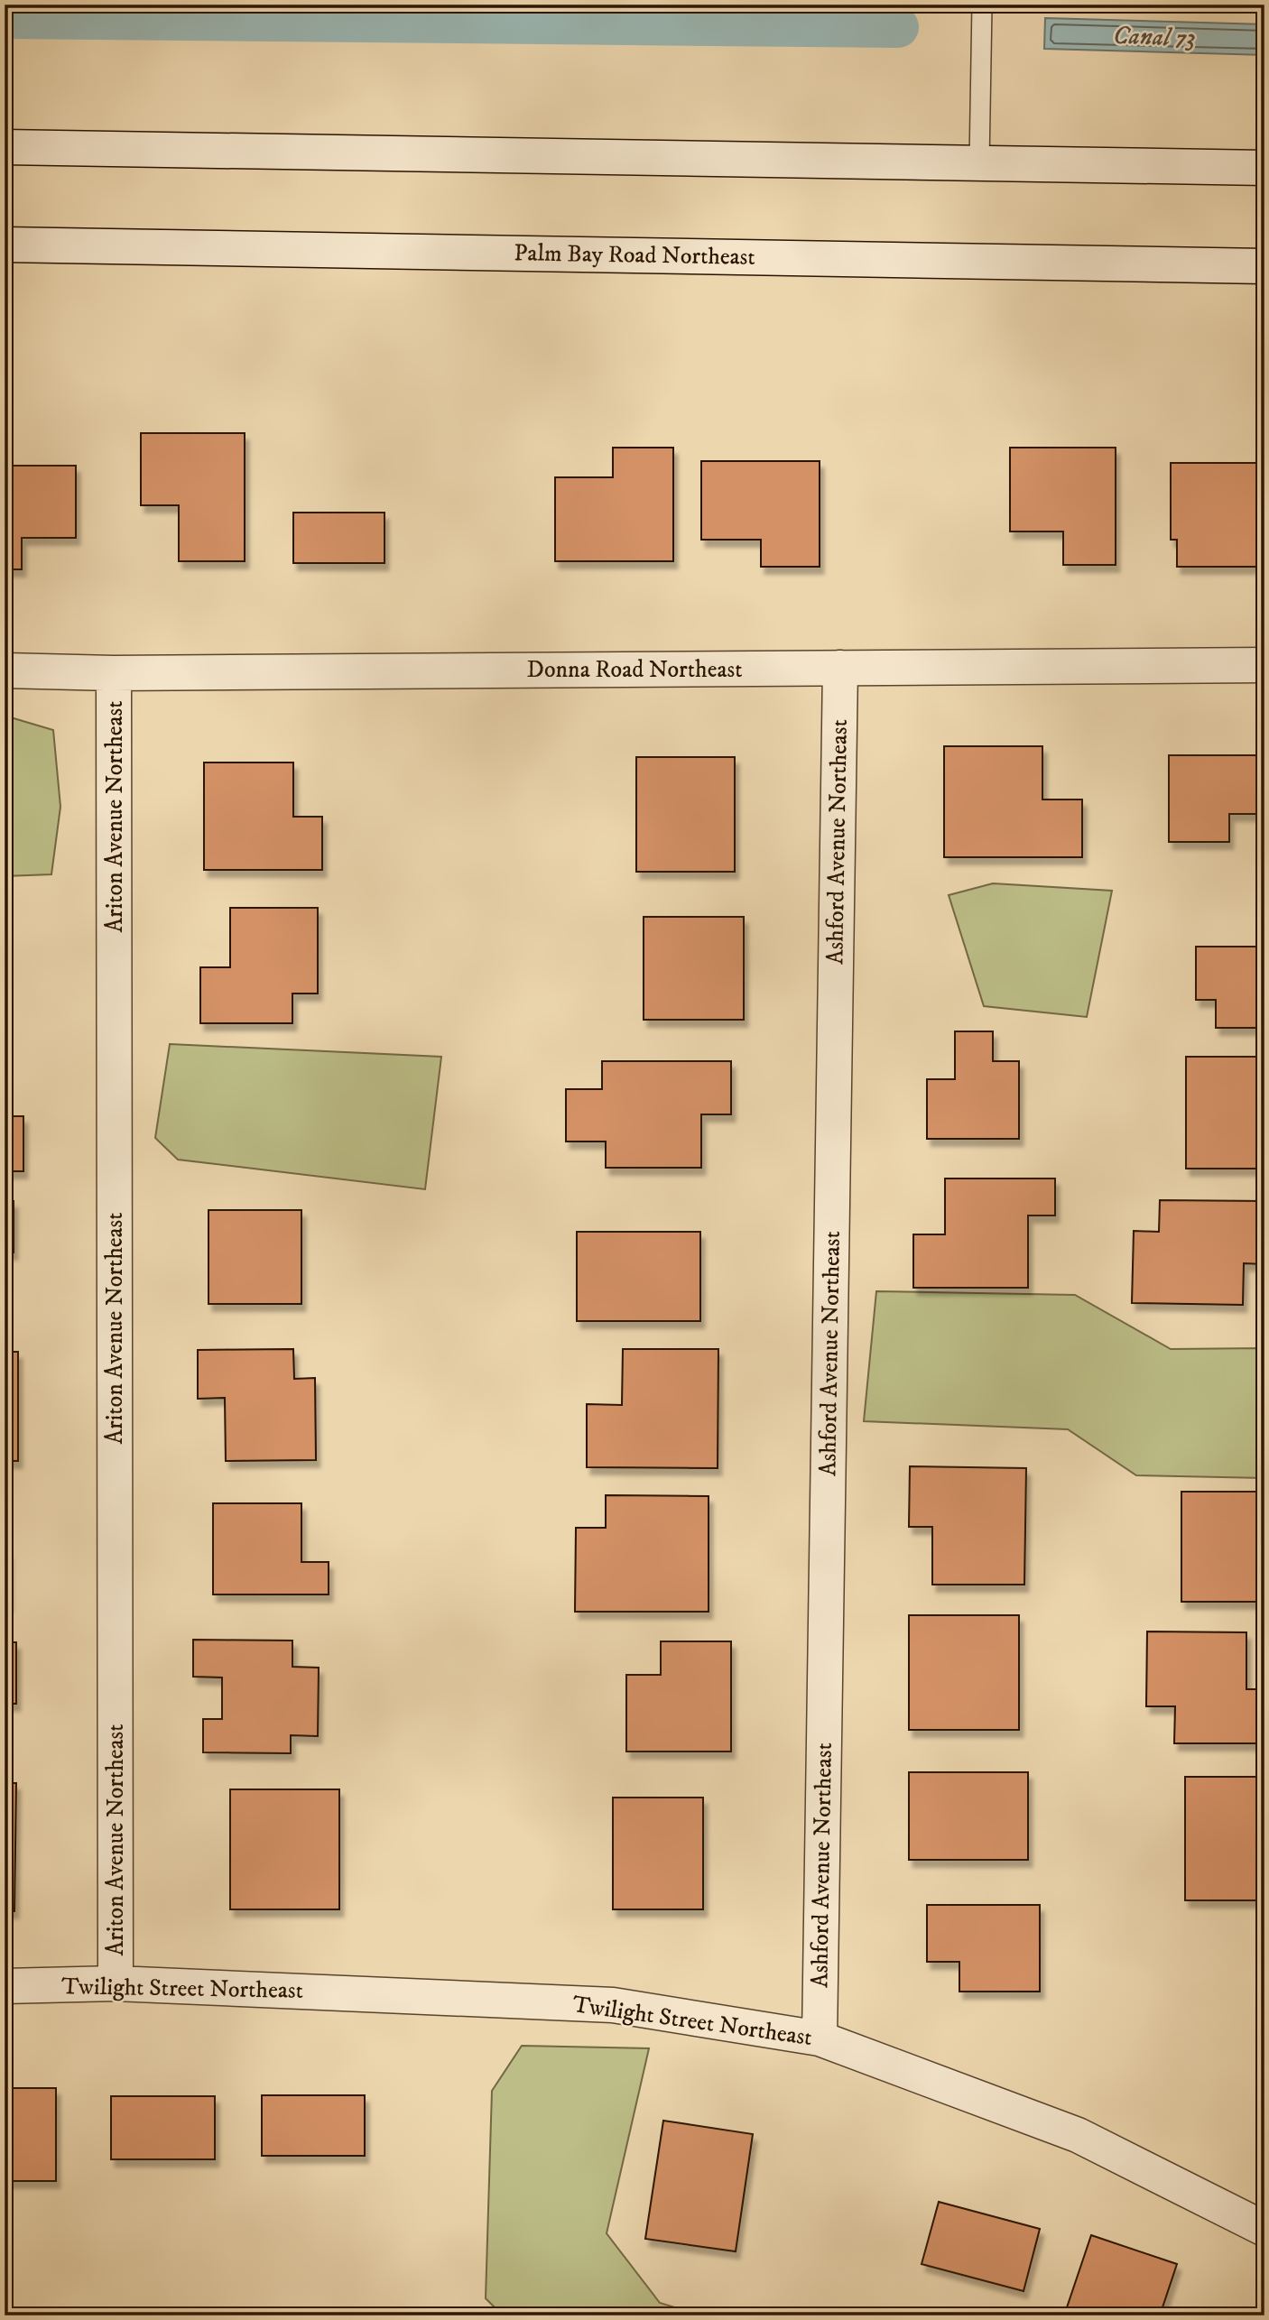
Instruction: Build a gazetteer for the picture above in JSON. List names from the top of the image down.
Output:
{
  "streets": {
    "street": [
      "Palm Bay Road Northeast",
      "Donna Road Northeast",
      "Ariton Avenue Northeast",
      "Ashford Avenue Northeast",
      "Twilight Street Northeast"
    ]
  },
  "crossings": [
    ["Donna Road Northeast", "Ariton Avenue Northeast"],
    ["Donna Road Northeast", "Ashford Avenue Northeast"],
    ["Ariton Avenue Northeast", "Twilight Street Northeast"],
    ["Ashford Avenue Northeast", "Twilight Street Northeast"]
  ],
  "water": ["Canal 73"]
}
